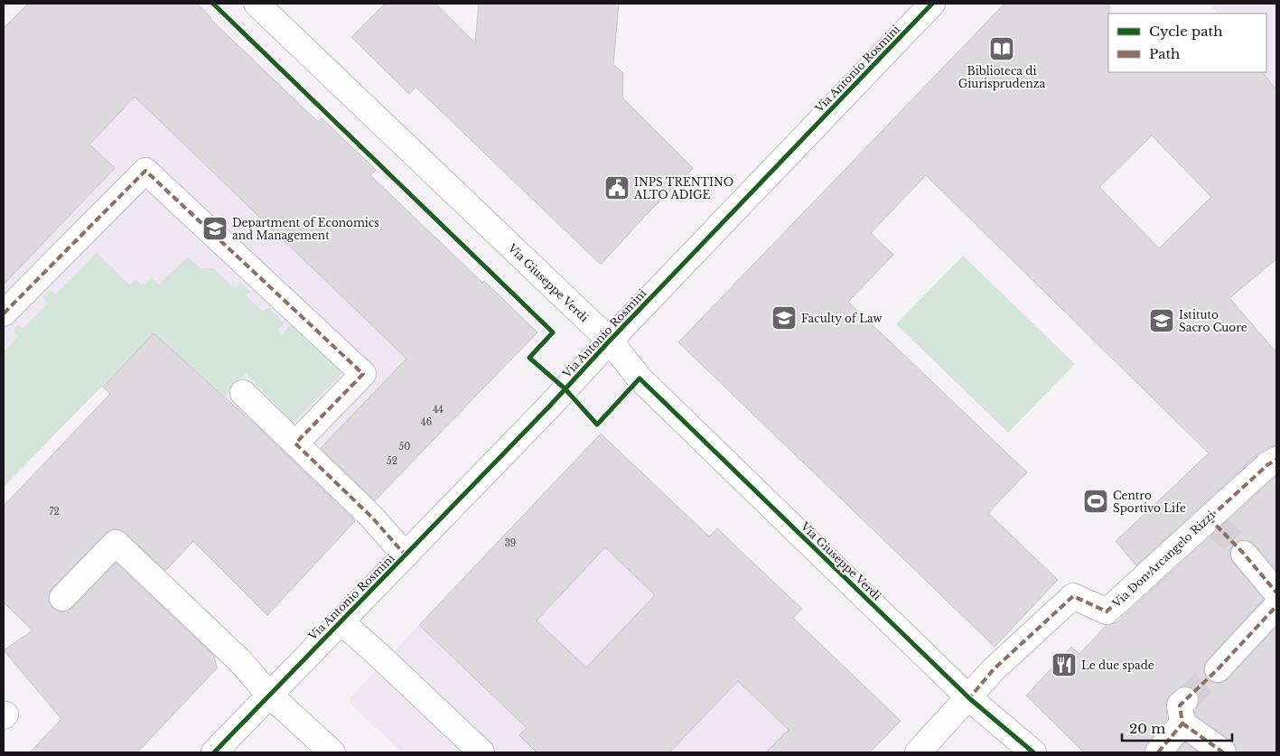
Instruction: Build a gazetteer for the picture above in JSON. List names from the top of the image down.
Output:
{
  "streets": {
    "street": ["Via Antonio Rosmini", "Via Giuseppe Verdi", "Via Don Arcangelo Rizzi"]
  },
  "crossings": [
    ["Via Antonio Rosmini", "Via Giuseppe Verdi"],
    ["Via Giuseppe Verdi", "Via Don Arcangelo Rizzi"]
  ],
  "places": {
    "library": ["Biblioteca di Giurisprudenza"],
    "public building": ["INPS TRENTINO ALTO ADIGE"],
    "school or university": ["Department of Economics and Management", "Faculty of Law", "Istituto Sacro Cuore"],
    "sports": ["Centro Sportivo Life"],
    "restaurant": ["Le due spade"]
  },
  "house_numbers": [
    "44",
    "46",
    "50",
    "52",
    "72",
    "39"
  ],
  "legend": ["Cycle path", "Path"],
  "scale_bar": "20 m"
}
